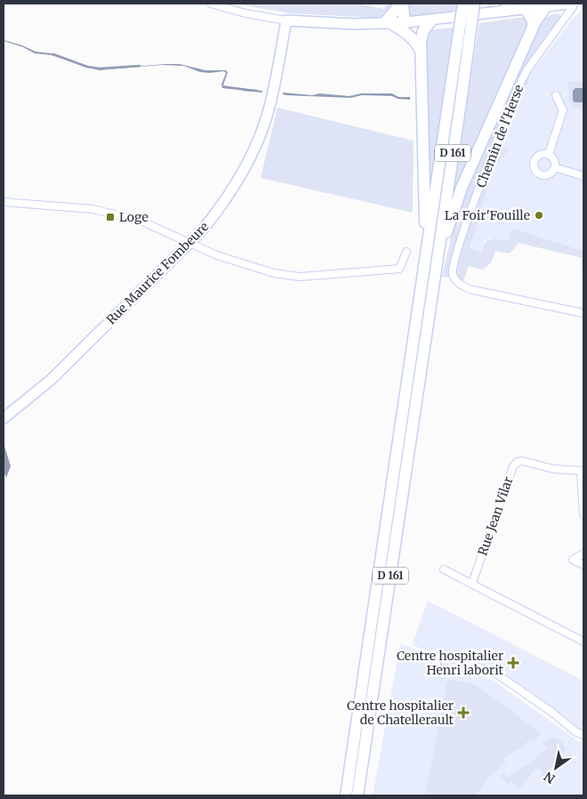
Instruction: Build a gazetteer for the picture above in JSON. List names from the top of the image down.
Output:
{
  "streets": {
    "main road": ["D 161"],
    "street": ["Chemin de l'Herse", "Rue Maurice Fombeure", "Rue Jean Vilar"]
  },
  "places": {
    "other": ["La Foir'Fouille"],
    "transit": ["Loge"],
    "health": ["Centre hospitalier Henri laborit", "Centre hospitalier de Chatellerault"]
  },
  "north": "bottom left"
}
